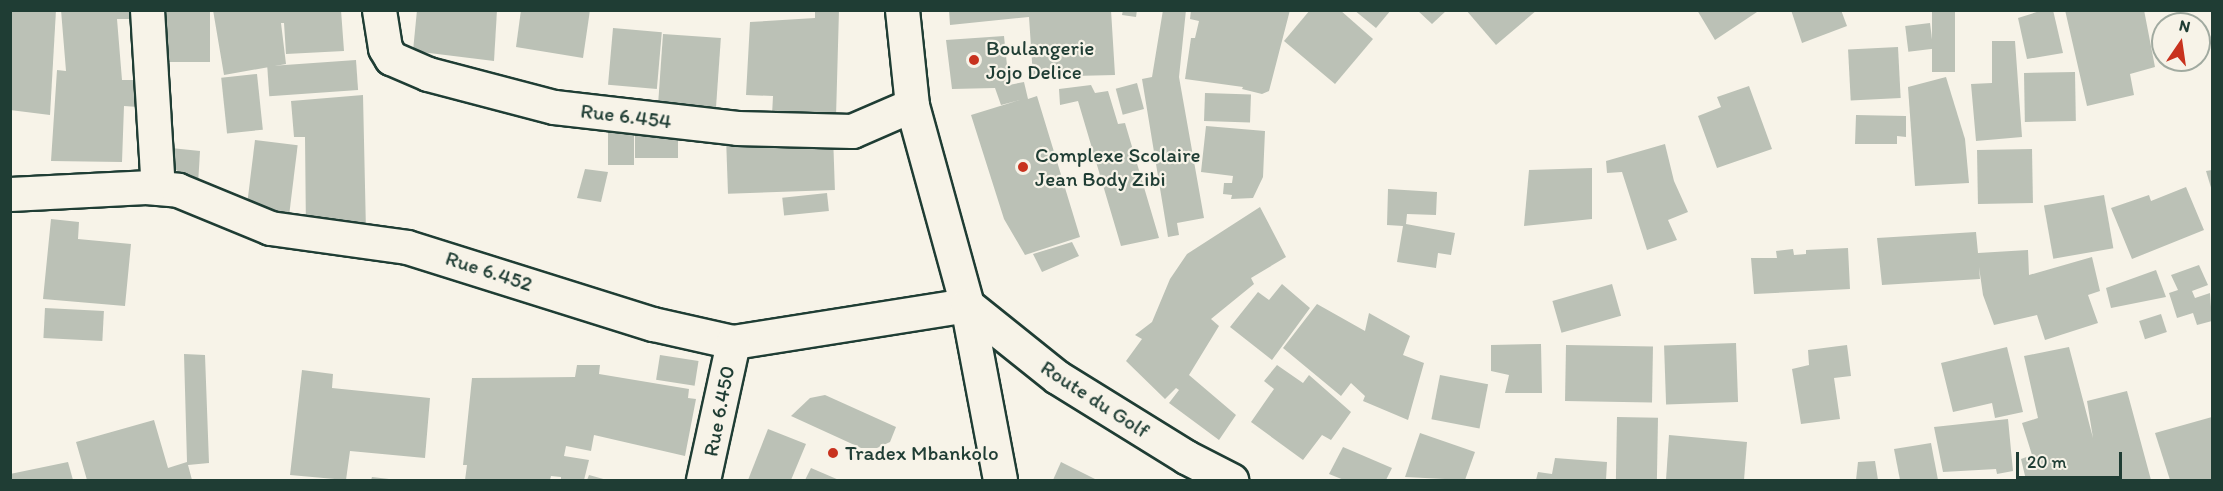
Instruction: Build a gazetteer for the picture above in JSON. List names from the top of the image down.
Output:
{
  "streets": {
    "street": [
      "Rue 6.454",
      "Rue 6.452",
      "Route du Golf",
      "Rue 6.450"
    ]
  },
  "crossings": [
    ["Rue 6.452", "Route du Golf"],
    ["Rue 6.452", "Rue 6.450"]
  ],
  "places": ["Boulangerie Jojo Delice", "Complexe Scolaire Jean Body Zibi", "Tradex Mbankolo"],
  "scale_bar": "20 m",
  "north": "top"
}
